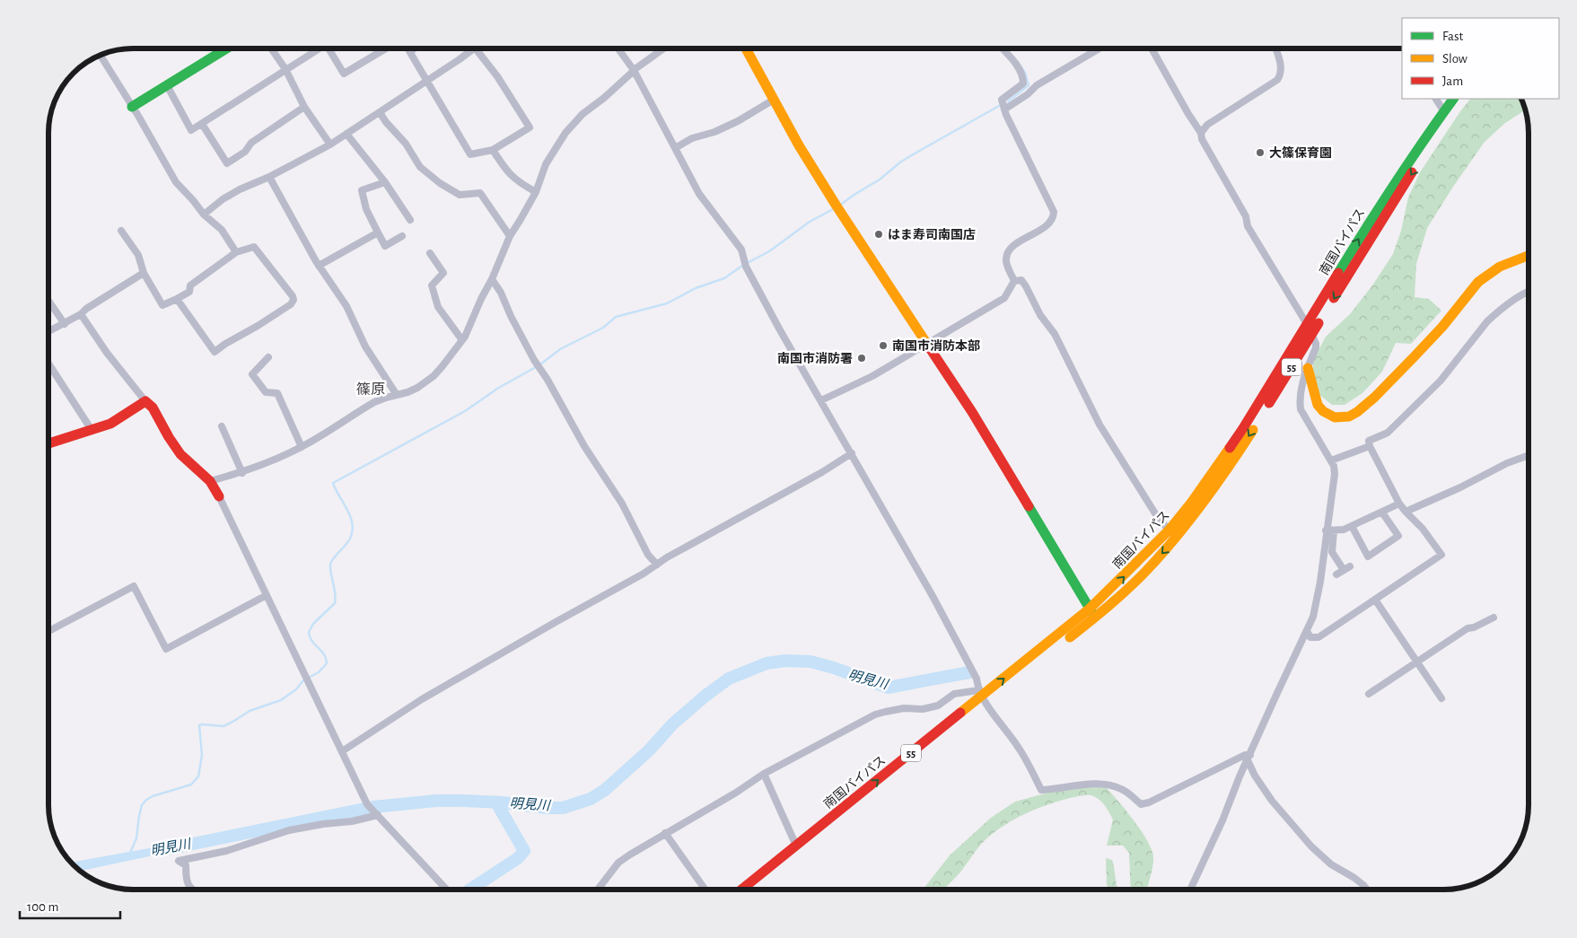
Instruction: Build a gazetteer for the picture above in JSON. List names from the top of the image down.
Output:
{
  "streets": {
    "main road": ["南国バイパス", "55"]
  },
  "districts": ["篠原"],
  "water": ["明見川"],
  "places": [
    "大篠保育園",
    "はま寿司南国店",
    "南国市消防本部",
    "南国市消防署"
  ],
  "legend": ["Fast", "Slow", "Jam"],
  "scale_bar": "100 m"
}
